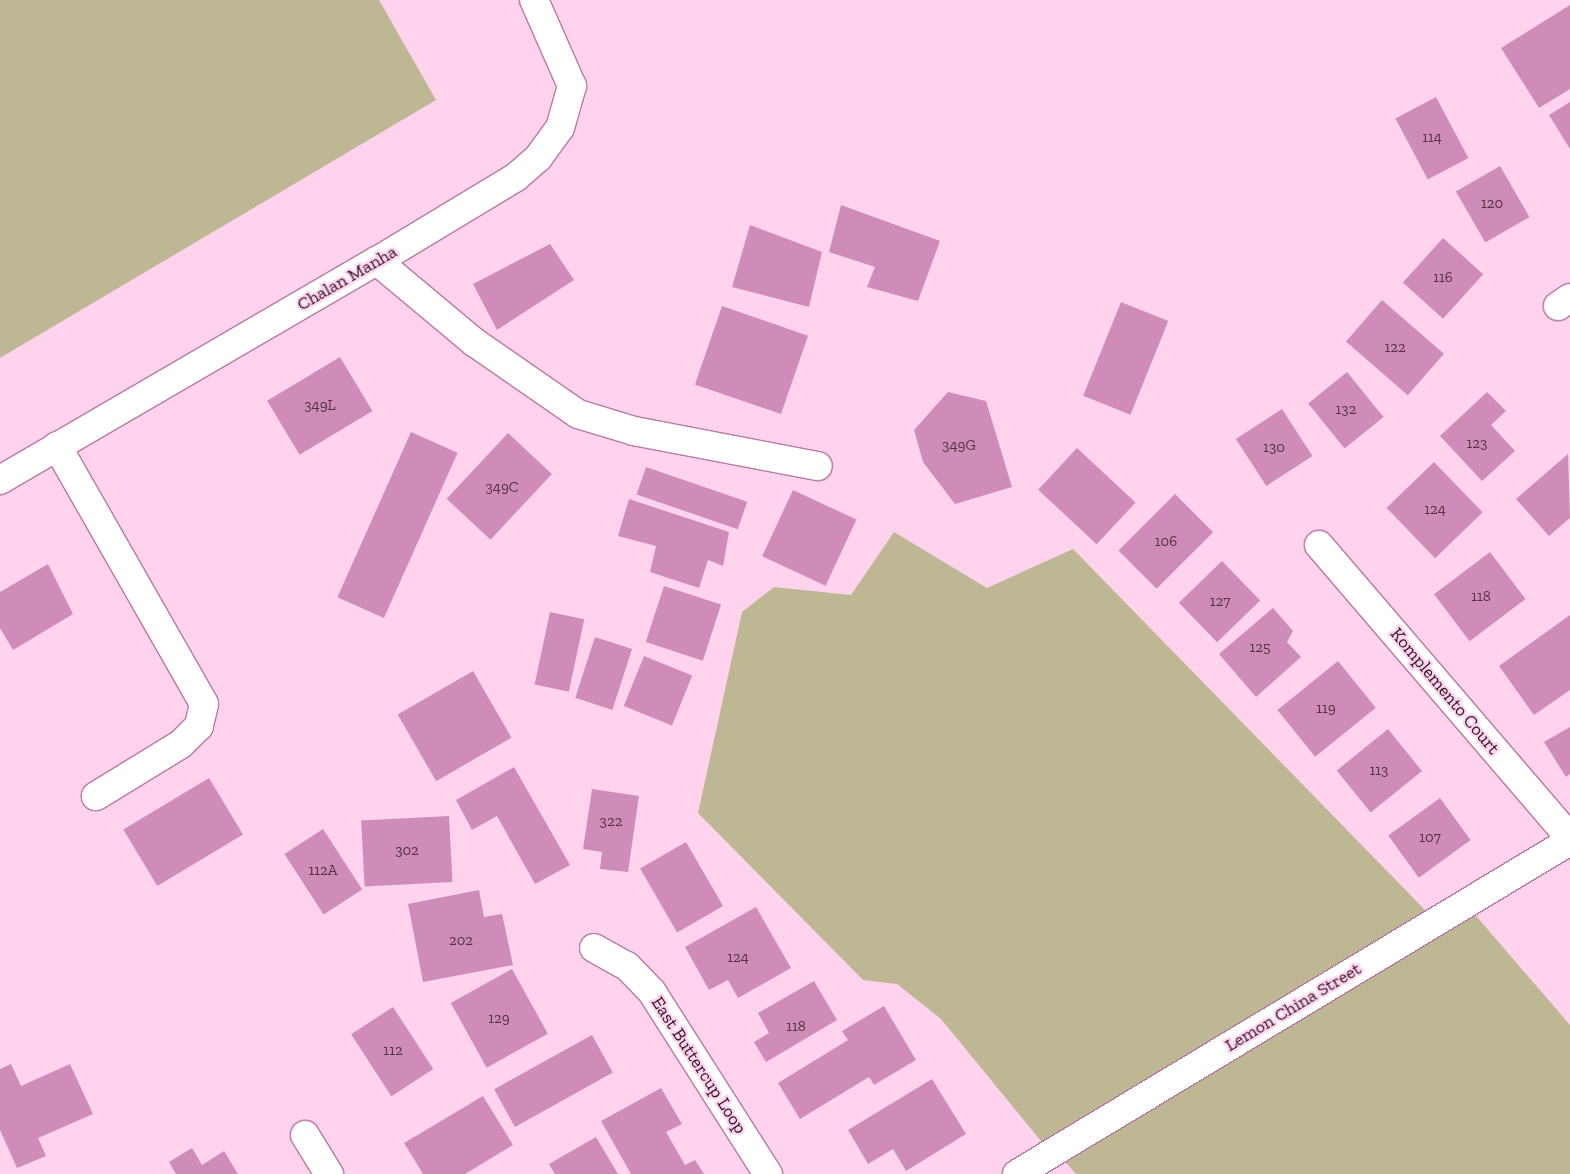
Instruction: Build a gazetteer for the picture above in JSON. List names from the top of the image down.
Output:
{
  "streets": {
    "street": [
      "Chalan Manha",
      "Komplemento Court",
      "Lemon China Street",
      "East Buttercup Loop"
    ]
  },
  "crossings": [
    ["Komplemento Court", "Lemon China Street"]
  ],
  "house_numbers": [
    "114",
    "120",
    "116",
    "122",
    "349L",
    "132",
    "123",
    "349G",
    "130",
    "349C",
    "124",
    "106",
    "118",
    "127",
    "125",
    "119",
    "113",
    "322",
    "107",
    "302",
    "112A",
    "202",
    "124",
    "129",
    "118",
    "112"
  ]
}
